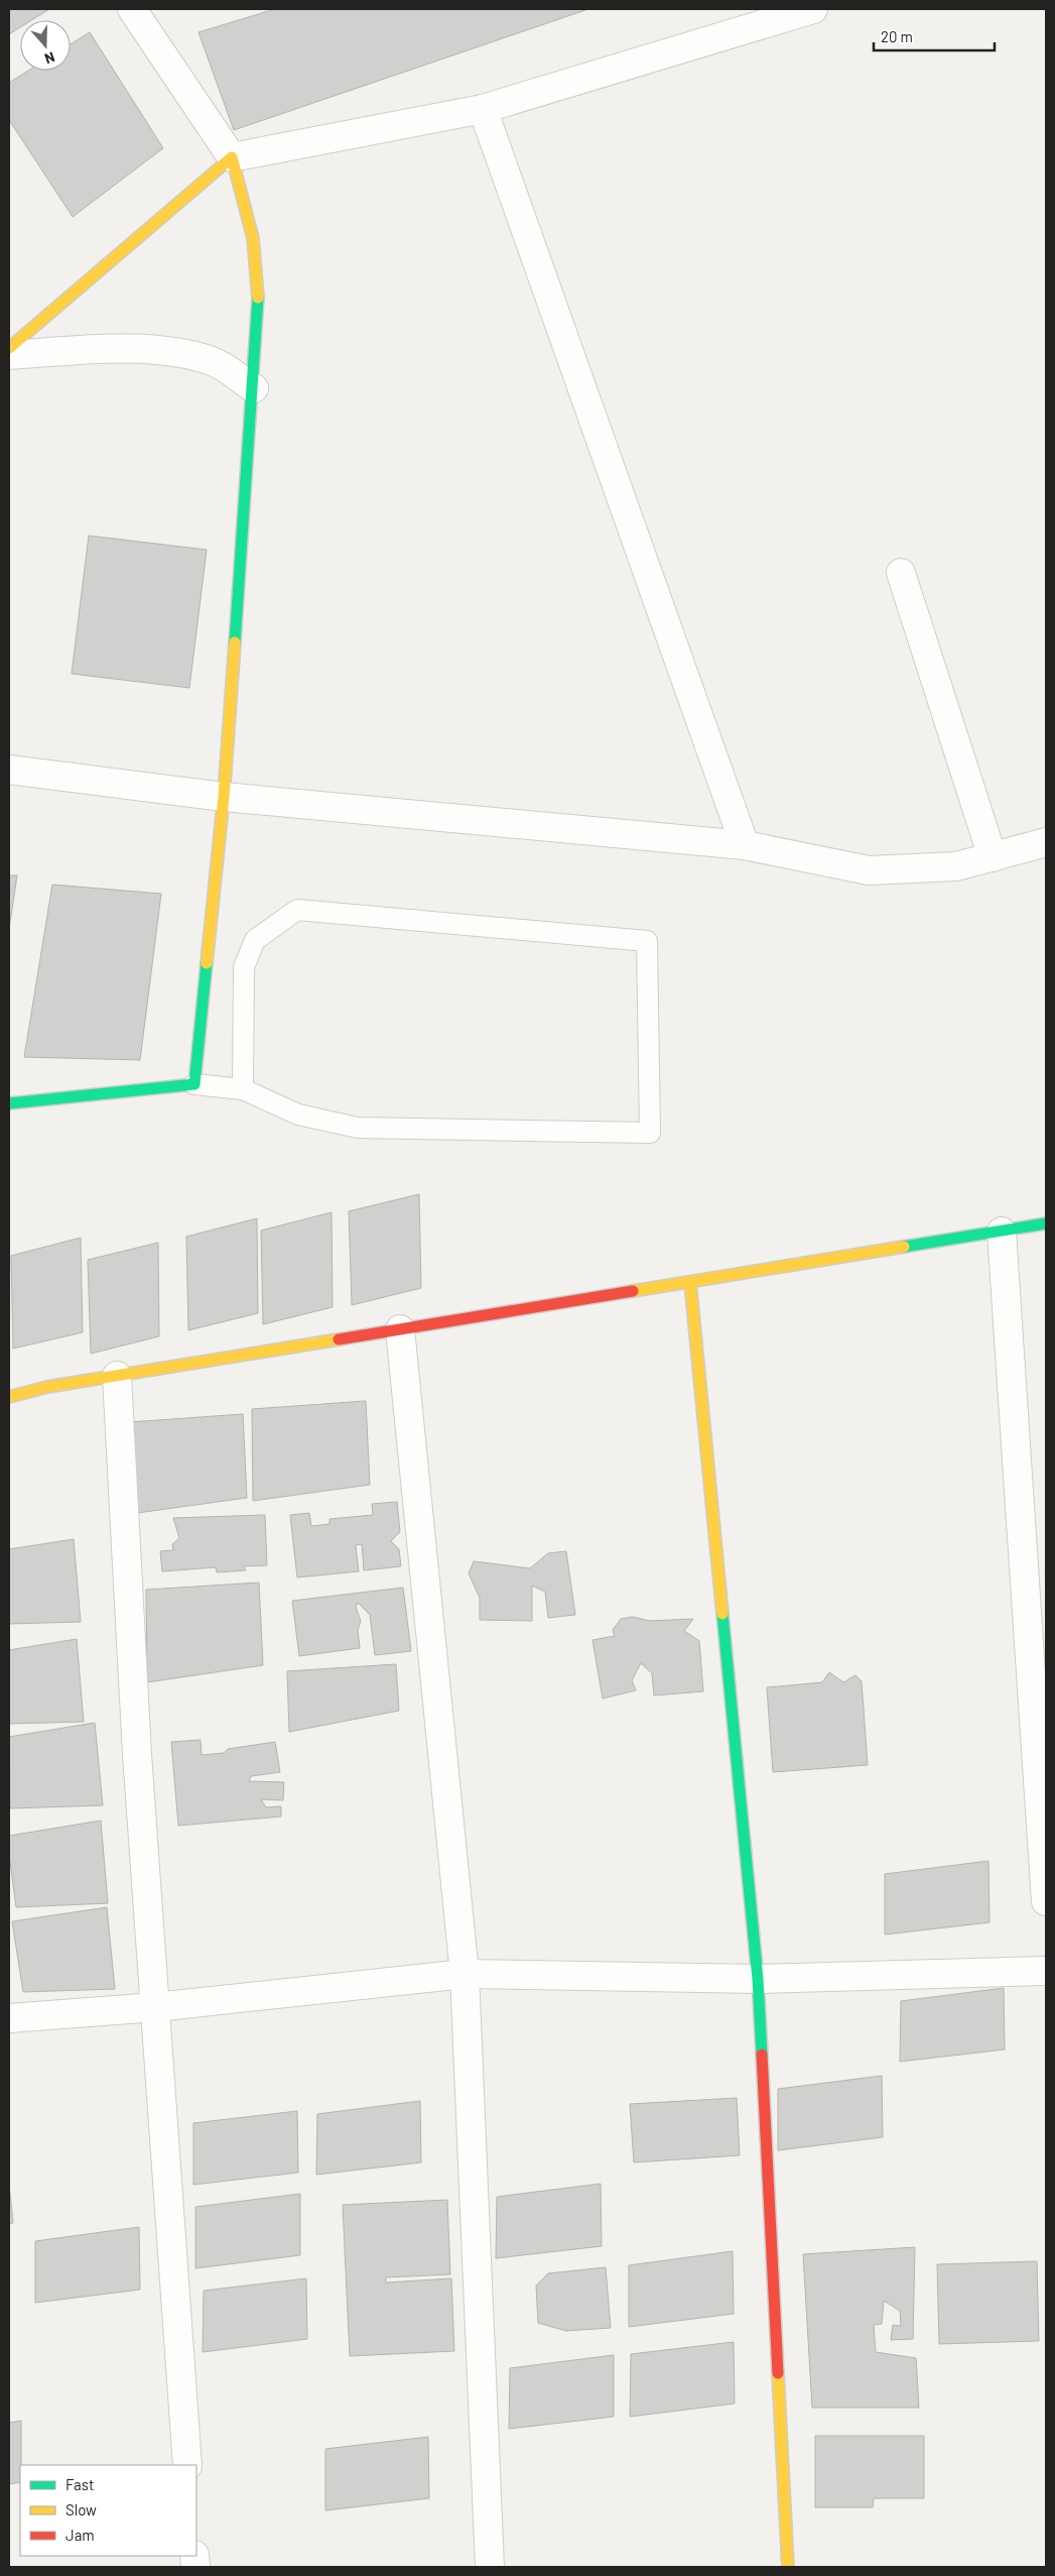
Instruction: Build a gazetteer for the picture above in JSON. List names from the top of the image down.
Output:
{
  "legend": ["Fast", "Slow", "Jam"],
  "scale_bar": "20 m",
  "north": "bottom"
}
